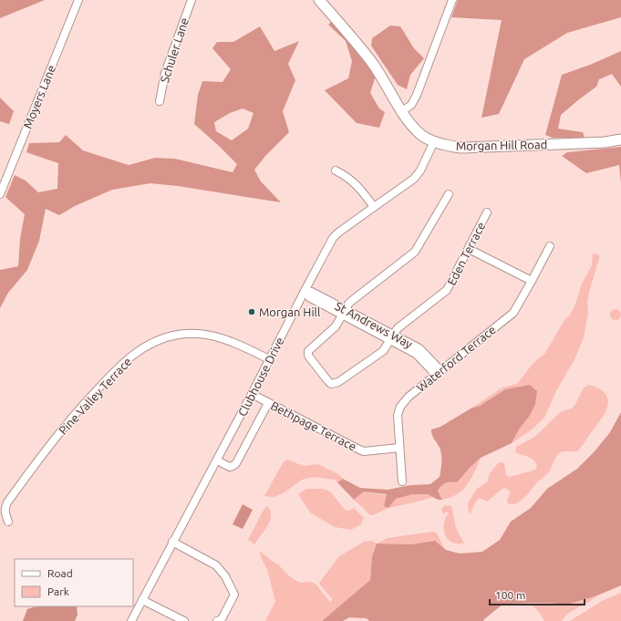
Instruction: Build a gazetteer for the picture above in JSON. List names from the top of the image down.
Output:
{
  "streets": {
    "main road": ["Morgan Hill Road"],
    "street": [
      "Schuler Lane",
      "Moyers Lane",
      "Eden Terrace",
      "St Andrews Way",
      "Waterford Terrace",
      "Clubhouse Drive",
      "Pine Valley Terrace",
      "Bethpage Terrace"
    ]
  },
  "crossings": [
    ["Morgan Hill Road", "Clubhouse Drive"],
    ["Eden Terrace", "St Andrews Way"],
    ["St Andrews Way", "Waterford Terrace"],
    ["St Andrews Way", "Clubhouse Drive"],
    ["Waterford Terrace", "Bethpage Terrace"],
    ["Clubhouse Drive", "Pine Valley Terrace"],
    ["Clubhouse Drive", "Bethpage Terrace"]
  ],
  "places": ["Morgan Hill"],
  "legend": ["Road", "Park"],
  "scale_bar": "100 m"
}
